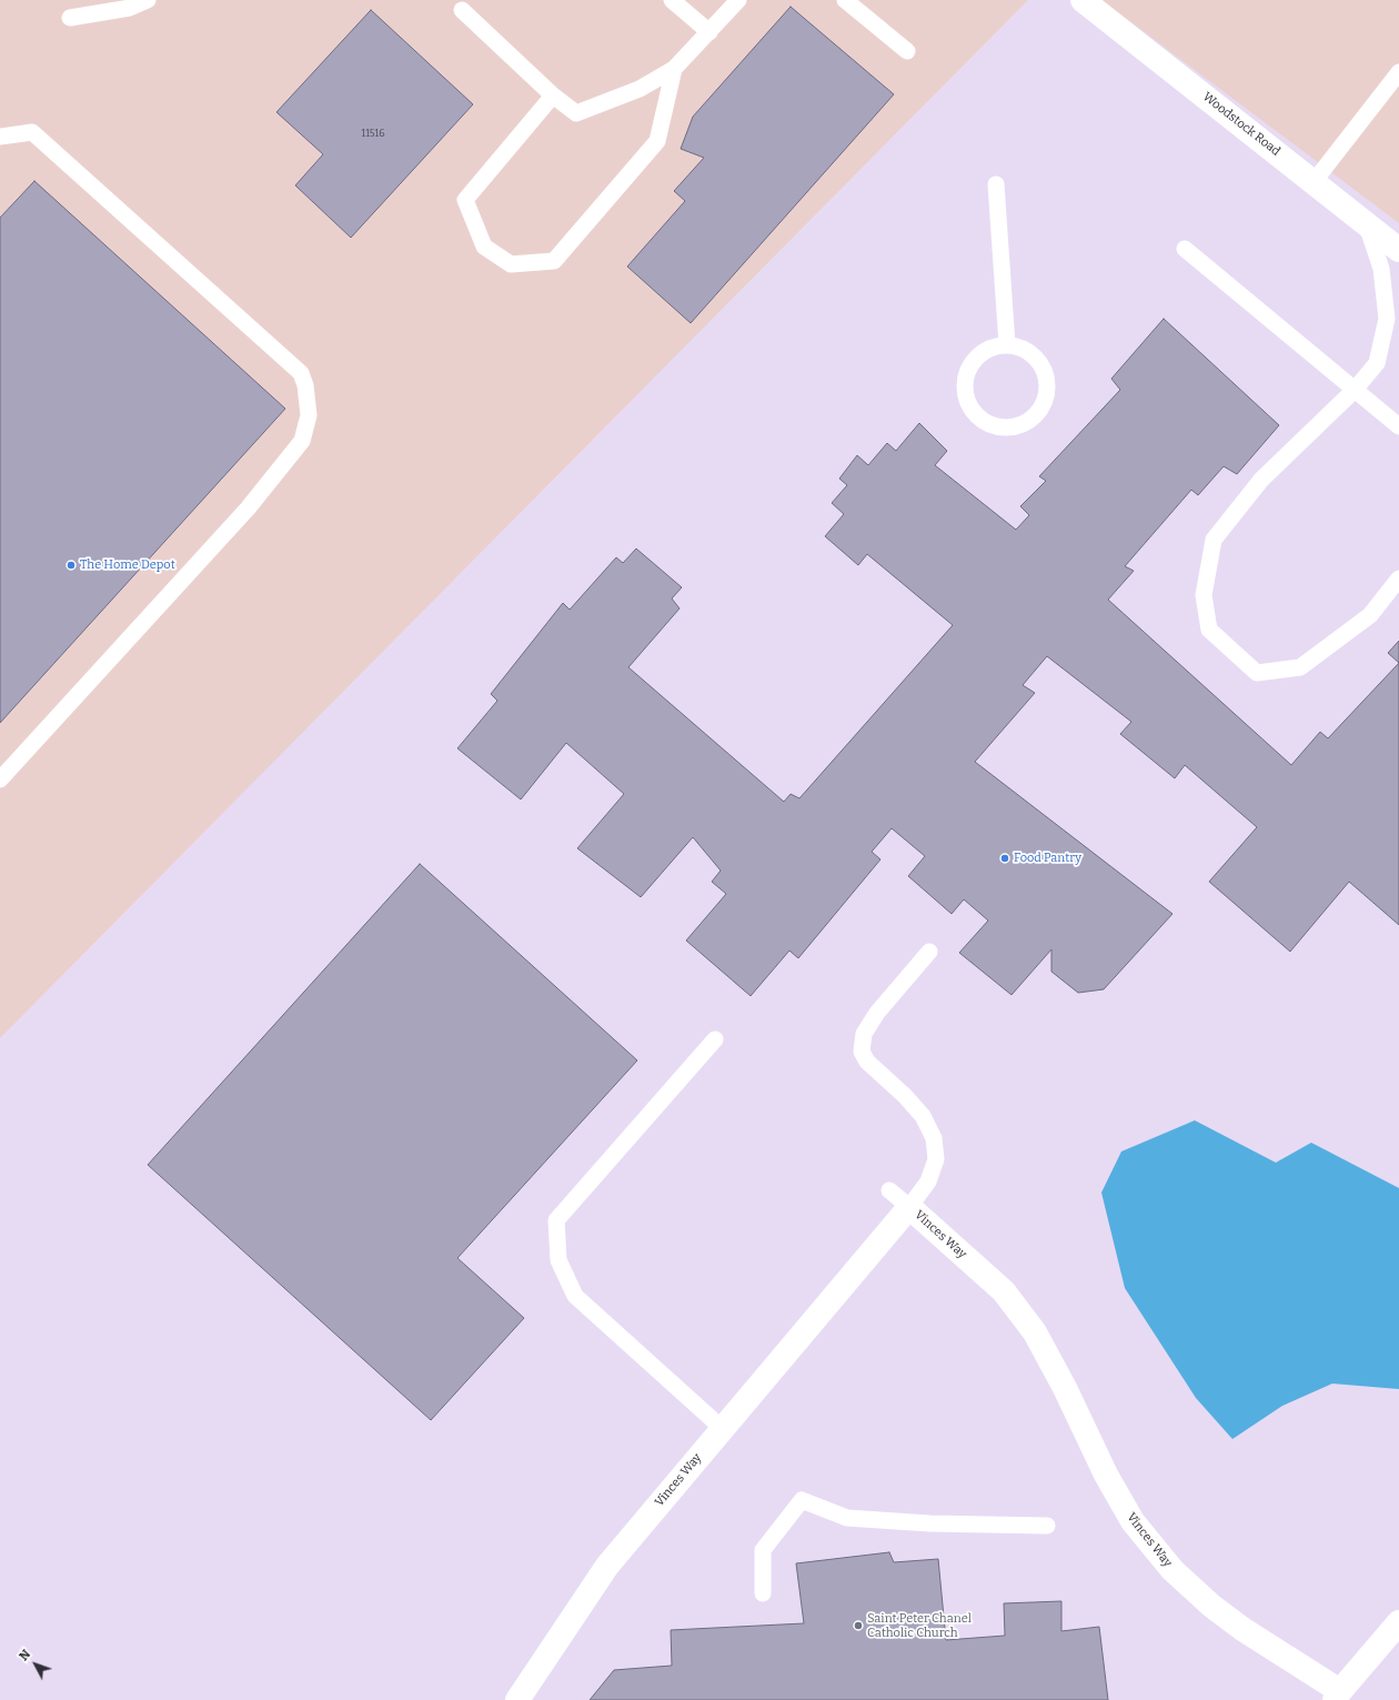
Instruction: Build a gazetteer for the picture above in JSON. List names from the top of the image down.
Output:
{
  "streets": {
    "street": ["Woodstock Road", "Vinces Way"]
  },
  "places": ["The Home Depot", "Food Pantry", "Saint Peter Chanel Catholic Church"],
  "house_numbers": ["11516"],
  "north": "top left"
}
